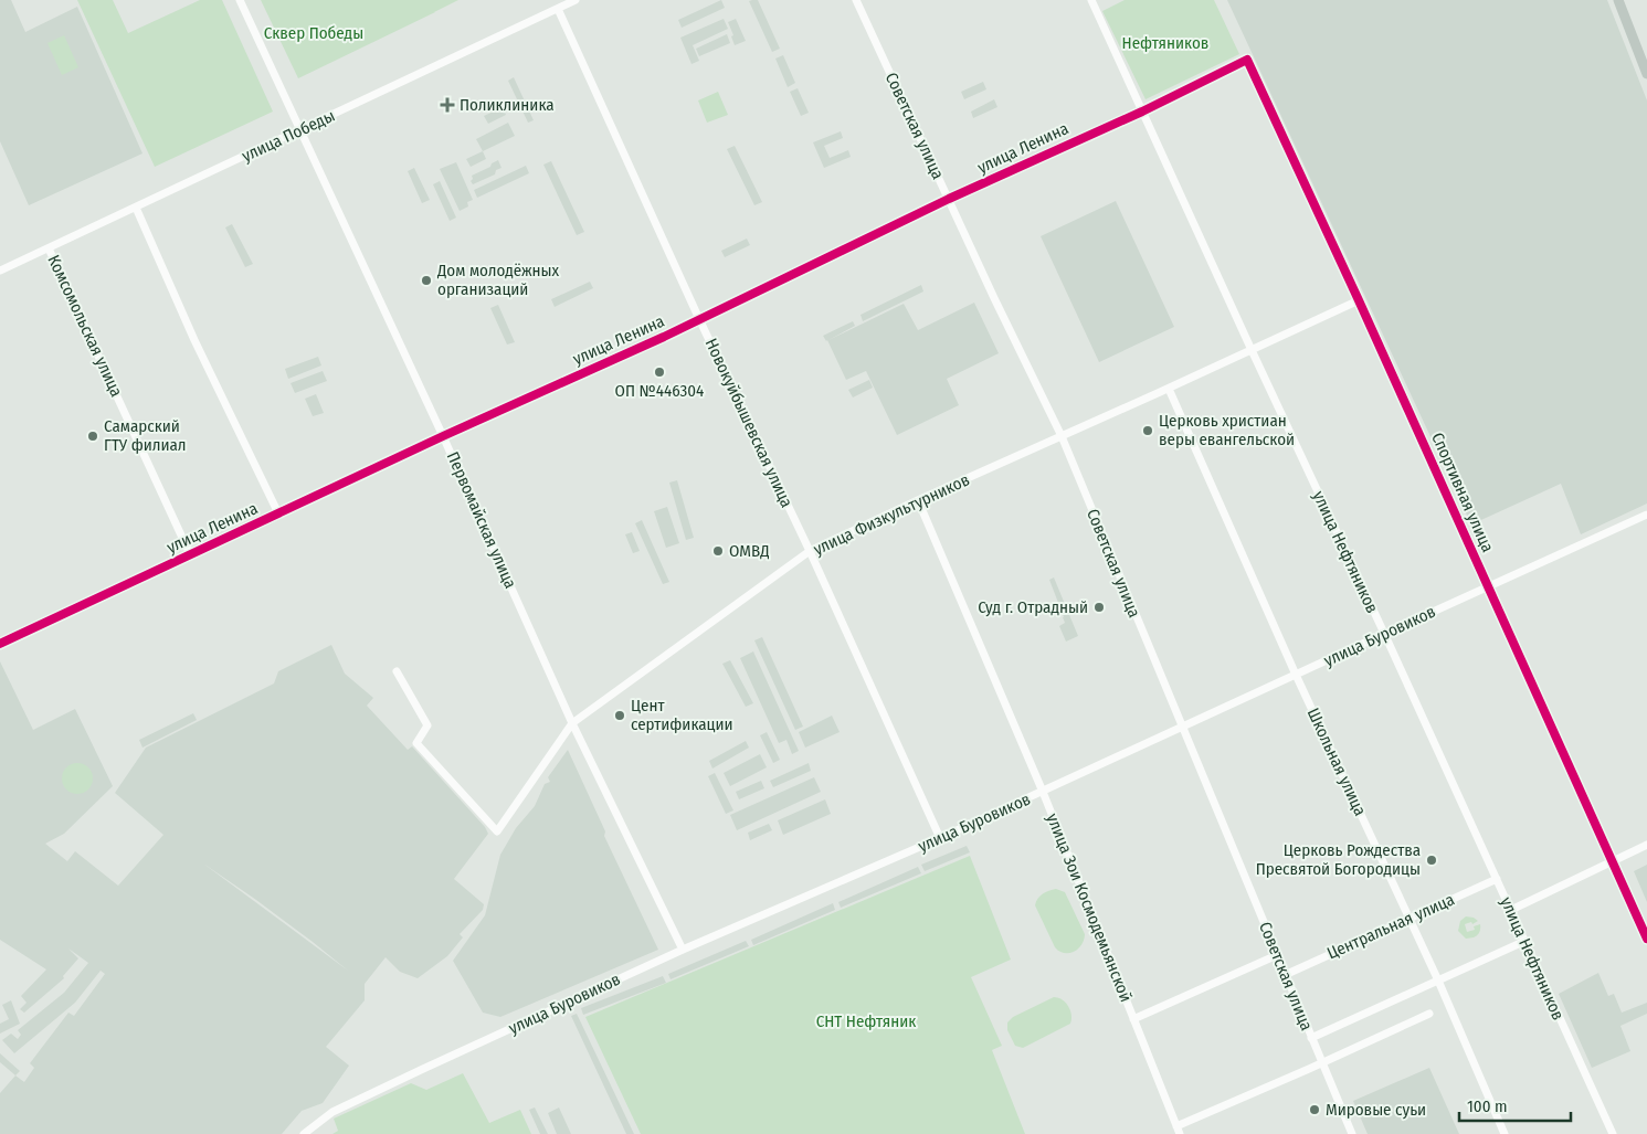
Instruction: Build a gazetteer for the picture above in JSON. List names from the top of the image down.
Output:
{
  "streets": {
    "street": [
      "Советская улица",
      "улица Победы",
      "улица Ленина",
      "Комсомольская улица",
      "Новокуйбышевская улица",
      "Спортивная улица",
      "улица Физкультурников",
      "Первомайская улица",
      "улица Нефтяников",
      "улица Буровиков",
      "Школьная улица",
      "улица Зои Космодемьянской",
      "Центральная улица"
    ]
  },
  "crossings": [
    ["Советская улица", "улица Ленина"],
    ["Советская улица", "улица Физкультурников"],
    ["Советская улица", "улица Буровиков"],
    ["Советская улица", "Центральная улица"],
    ["улица Победы", "Комсомольская улица"],
    ["улица Победы", "Новокуйбышевская улица"],
    ["улица Победы", "Первомайская улица"],
    ["улица Ленина", "Комсомольская улица"],
    ["улица Ленина", "Новокуйбышевская улица"],
    ["улица Ленина", "Спортивная улица"],
    ["улица Ленина", "Первомайская улица"],
    ["улица Ленина", "улица Нефтяников"],
    ["Новокуйбышевская улица", "улица Физкультурников"],
    ["Новокуйбышевская улица", "улица Буровиков"],
    ["Спортивная улица", "улица Физкультурников"],
    ["Спортивная улица", "улица Буровиков"],
    ["улица Физкультурников", "Первомайская улица"],
    ["улица Физкультурников", "улица Нефтяников"],
    ["улица Физкультурников", "Школьная улица"],
    ["улица Физкультурников", "улица Зои Космодемьянской"],
    ["Первомайская улица", "улица Буровиков"],
    ["улица Нефтяников", "улица Буровиков"],
    ["улица Нефтяников", "Центральная улица"],
    ["улица Буровиков", "Школьная улица"],
    ["улица Буровиков", "улица Зои Космодемьянской"],
    ["Школьная улица", "Центральная улица"]
  ],
  "parks": ["Сквер Победы", "Нефтяников", "СНТ Нефтяник"],
  "places": {
    "health": ["Поликлиника"],
    "other": [
      "Дом молодёжных организаций",
      "ОП №446304",
      "Церковь христиан веры евангельской",
      "Самарский ГТУ филиал",
      "ОМВД",
      "Суд г. Отрадный",
      "Цент сертификации",
      "Церковь Рождества Пресвятой Богородицы",
      "Мировые суьи"
    ]
  },
  "scale_bar": "100 m"
}
